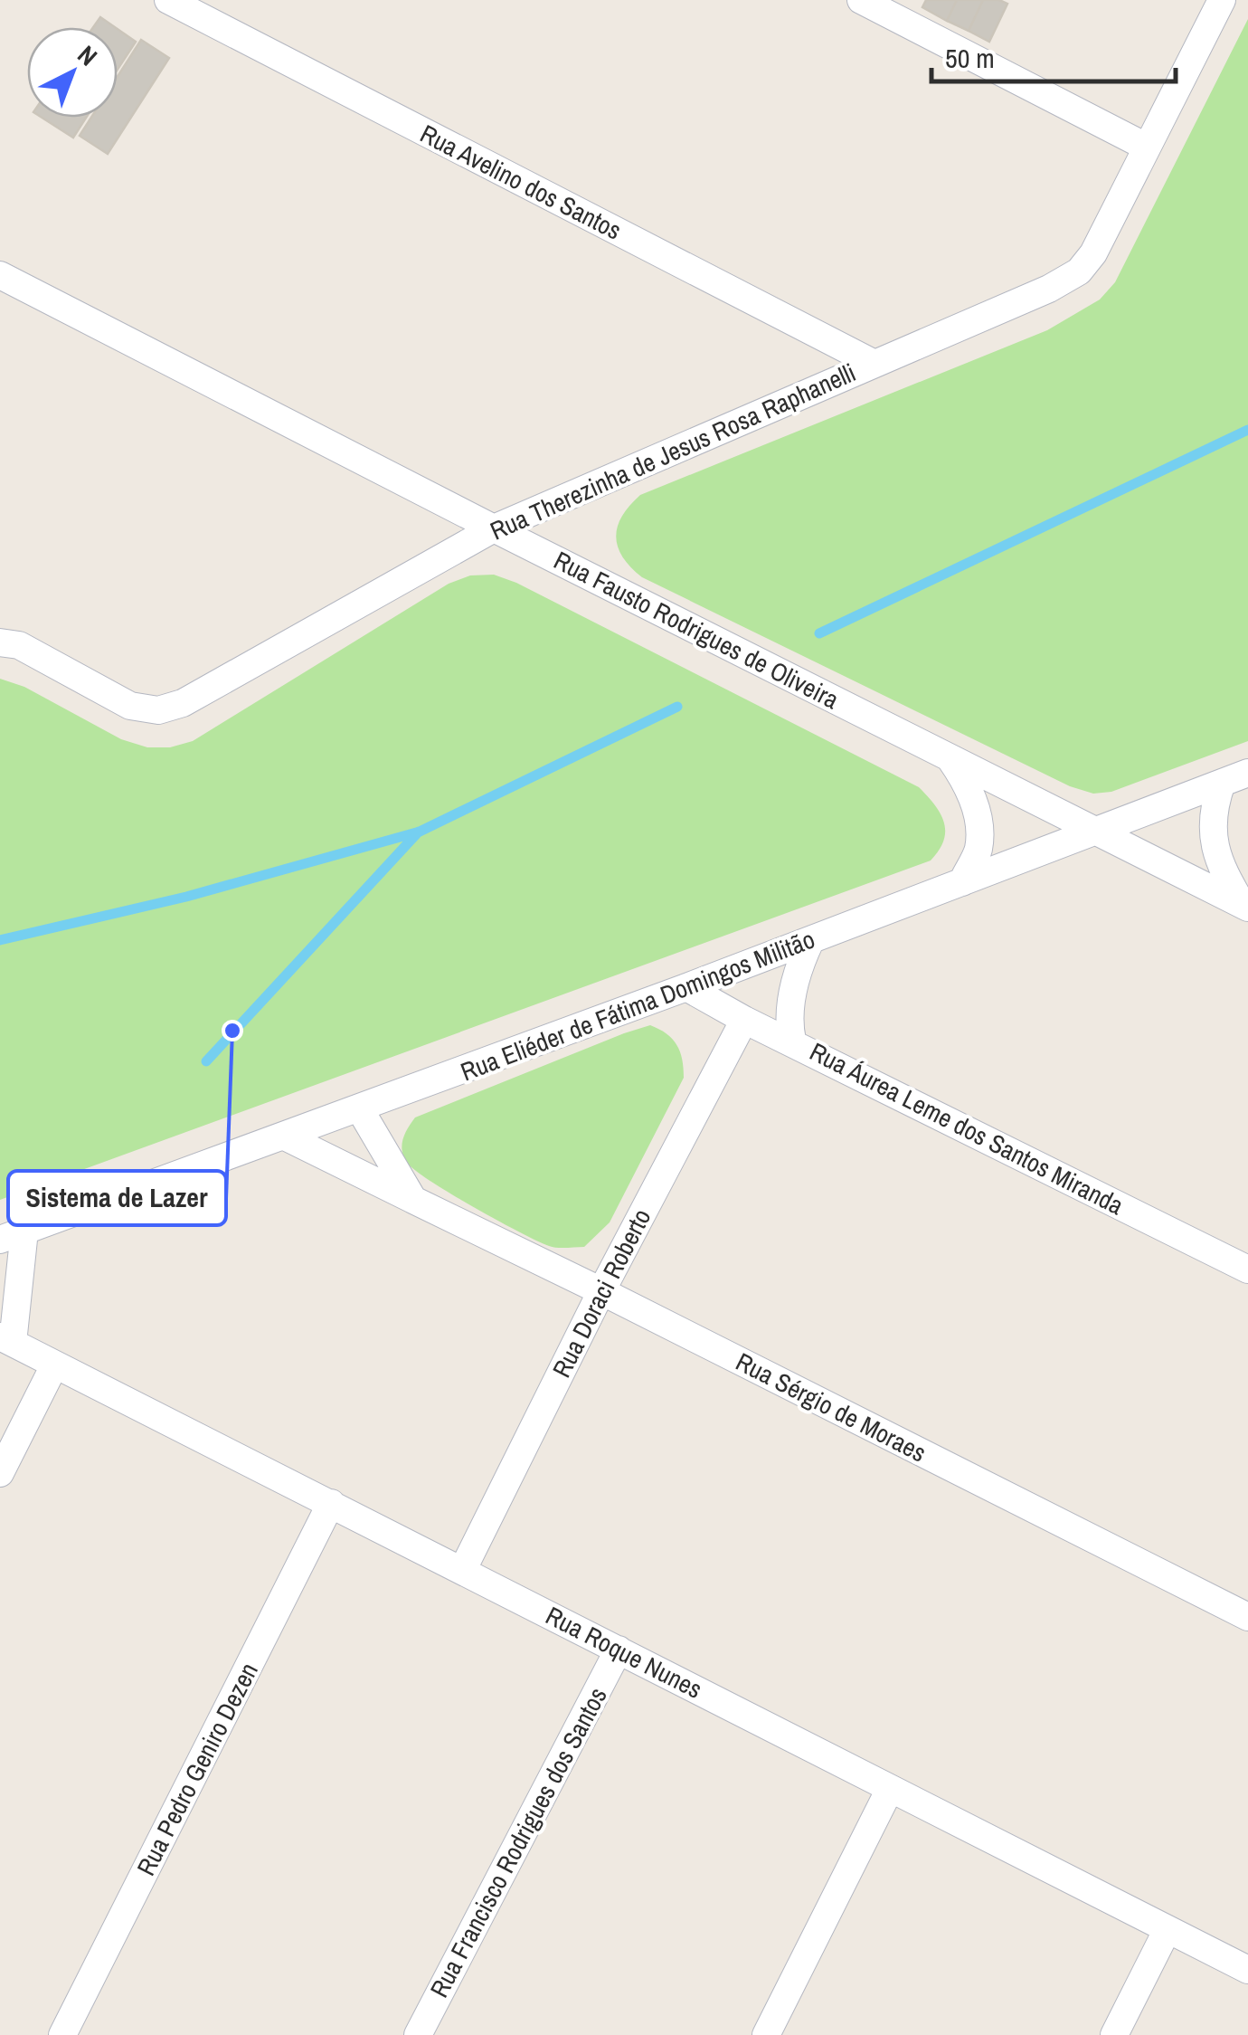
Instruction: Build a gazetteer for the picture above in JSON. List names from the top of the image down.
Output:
{
  "streets": {
    "street": [
      "Rua Avelino dos Santos",
      "Rua Therezinha de Jesus Rosa Raphanelli",
      "Rua Fausto Rodrigues de Oliveira",
      "Rua Eliéder de Fátima Domingos Militão",
      "Rua Áurea Leme dos Santos Miranda",
      "Rua Doraci Roberto",
      "Rua Sérgio de Moraes",
      "Rua Roque Nunes",
      "Rua Pedro Geniro Dezen",
      "Rua Francisco Rodrigues dos Santos"
    ]
  },
  "crossings": [
    ["Rua Avelino dos Santos", "Rua Therezinha de Jesus Rosa Raphanelli"],
    ["Rua Therezinha de Jesus Rosa Raphanelli", "Rua Fausto Rodrigues de Oliveira"],
    ["Rua Fausto Rodrigues de Oliveira", "Rua Eliéder de Fátima Domingos Militão"],
    ["Rua Eliéder de Fátima Domingos Militão", "Rua Áurea Leme dos Santos Miranda"],
    ["Rua Eliéder de Fátima Domingos Militão", "Rua Sérgio de Moraes"],
    ["Rua Eliéder de Fátima Domingos Militão", "Rua Roque Nunes"],
    ["Rua Áurea Leme dos Santos Miranda", "Rua Doraci Roberto"],
    ["Rua Doraci Roberto", "Rua Sérgio de Moraes"],
    ["Rua Doraci Roberto", "Rua Roque Nunes"],
    ["Rua Roque Nunes", "Rua Pedro Geniro Dezen"],
    ["Rua Roque Nunes", "Rua Francisco Rodrigues dos Santos"]
  ],
  "places": ["Sistema de Lazer"],
  "scale_bar": "50 m",
  "north": "top right"
}
